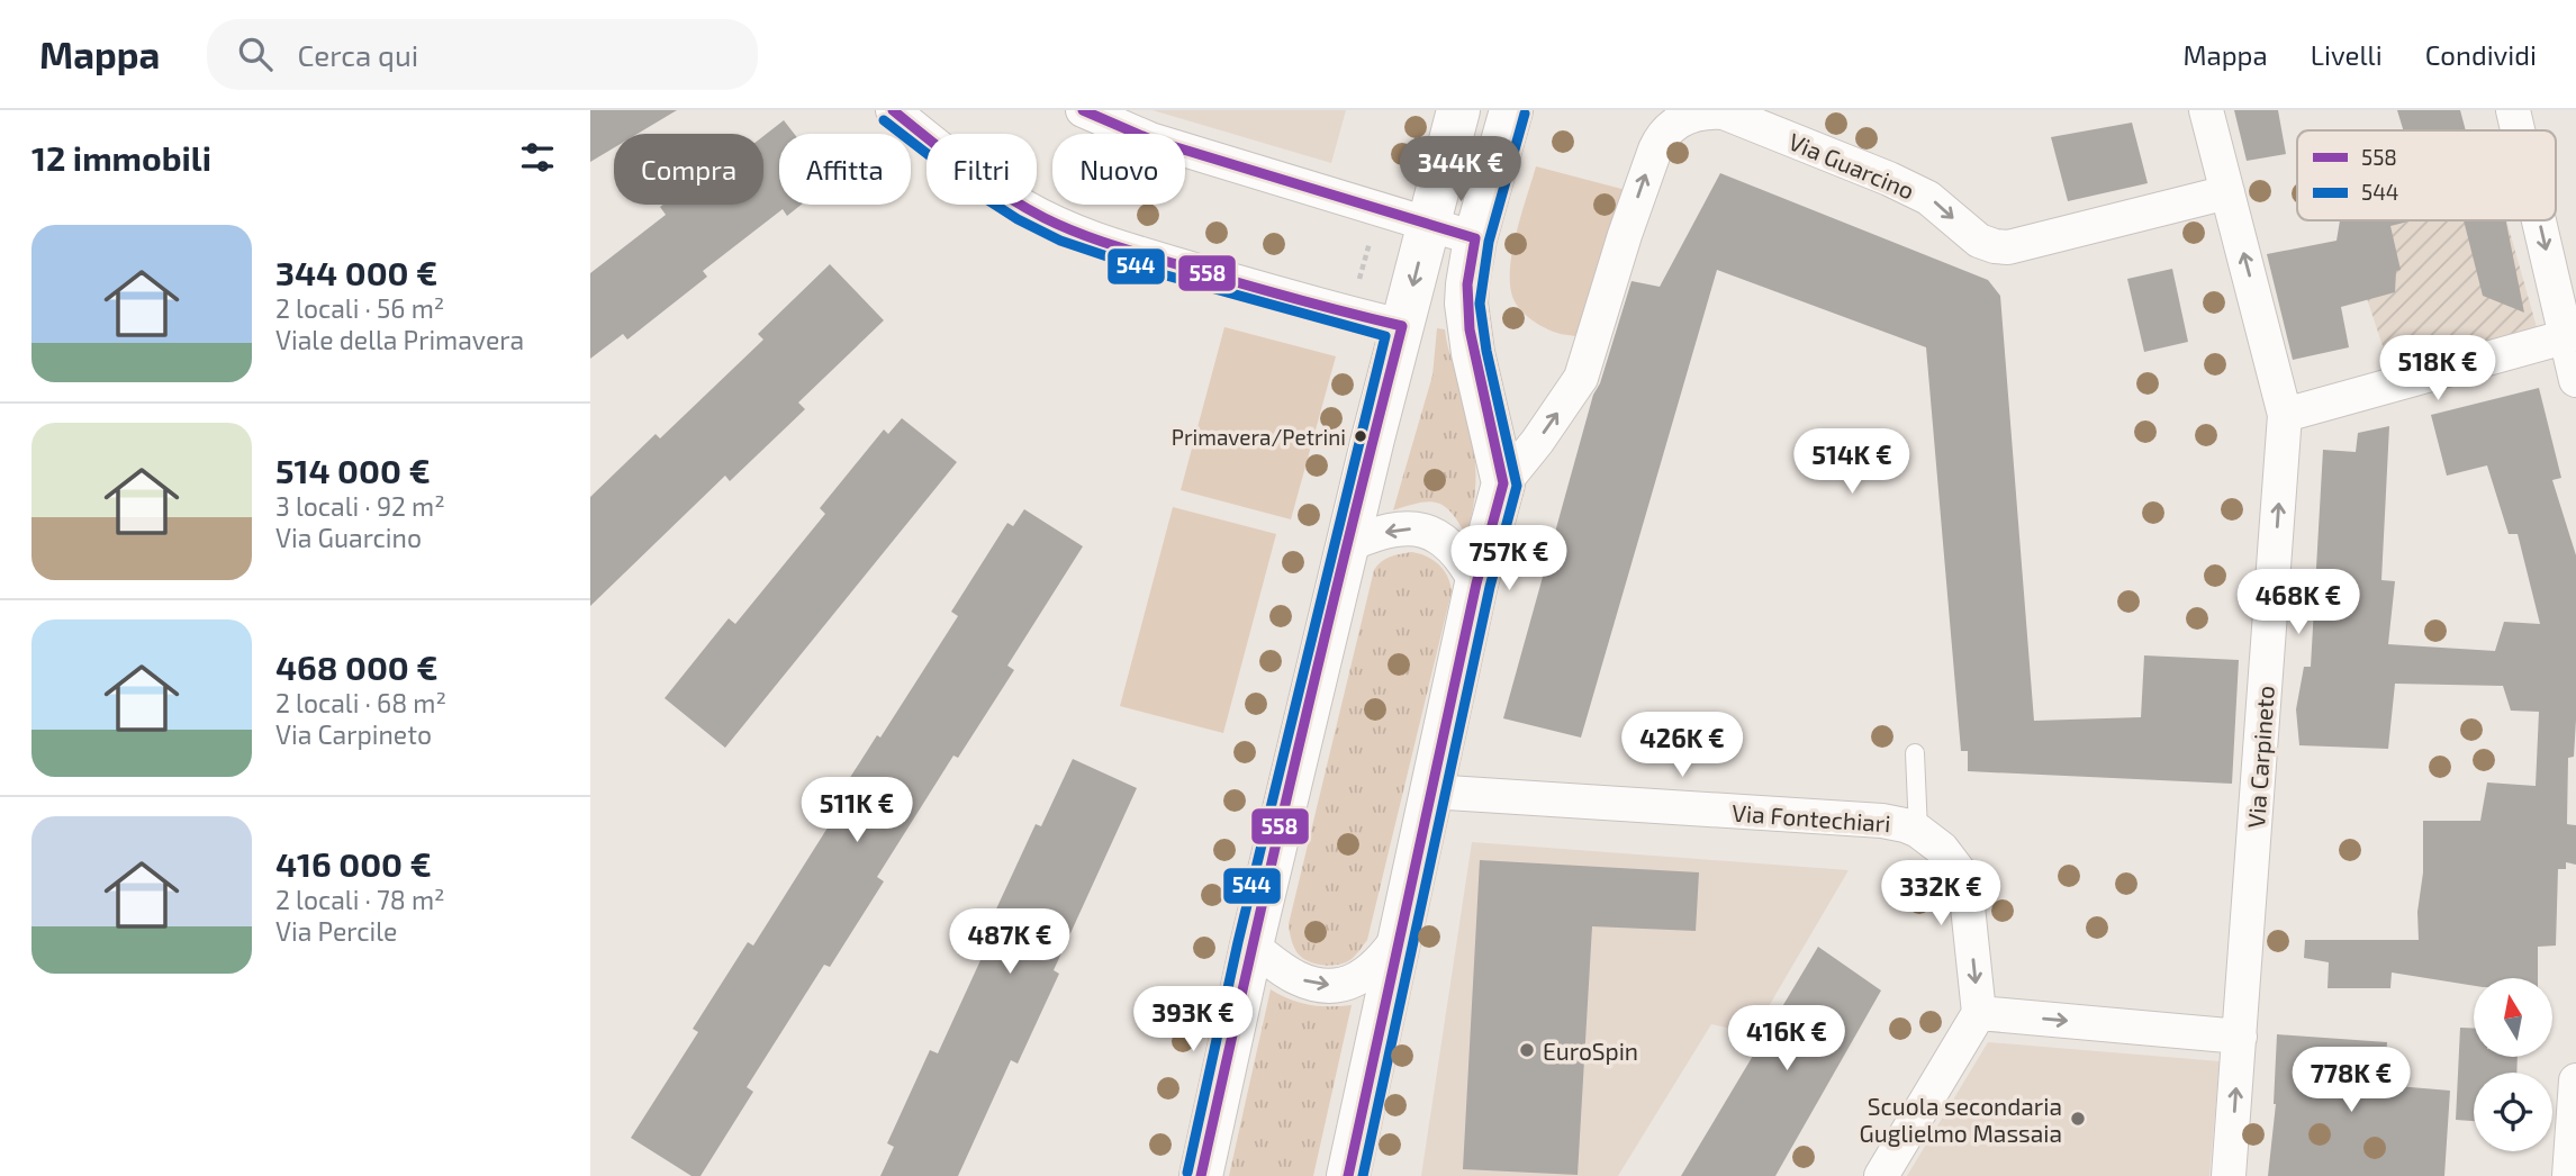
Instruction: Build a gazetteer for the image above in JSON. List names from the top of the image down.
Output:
{
  "streets": {
    "street": ["Via Guarcino", "Via Carpineto", "Via Fontechiari"]
  },
  "crossings": [
    ["Via Guarcino", "Via Carpineto"]
  ],
  "one_way": ["Via Carpineto"],
  "places": ["Primavera/Petrini", "EuroSpin", "Scuola secondaria Guglielmo Massaia"],
  "lines": ["transit line 558", "transit line 544"],
  "legend": ["558", "544"],
  "north": "top",
  "page": {
    "header": "Mappa",
    "search": "Cerca qui",
    "nav": ["Mappa", "Livelli", "Condividi"],
    "heading": "12 immobili",
    "chip": [
      "Compra",
      "Affitta",
      "Filtri",
      "Nuovo"
    ],
    "price": [
      "344K €",
      "518K €",
      "514K €",
      "757K €",
      "468K €",
      "426K €",
      "511K €",
      "332K €",
      "487K €",
      "393K €",
      "416K €",
      "778K €"
    ],
    "list": [
      {
        "name": "344 000 €",
        "note": "2 locali · 56 m² · Viale della Primavera"
      },
      {
        "name": "514 000 €",
        "note": "3 locali · 92 m² · Via Guarcino"
      },
      {
        "name": "468 000 €",
        "note": "2 locali · 68 m² · Via Carpineto"
      },
      {
        "name": "416 000 €",
        "note": "2 locali · 78 m² · Via Percile"
      }
    ]
  }
}
